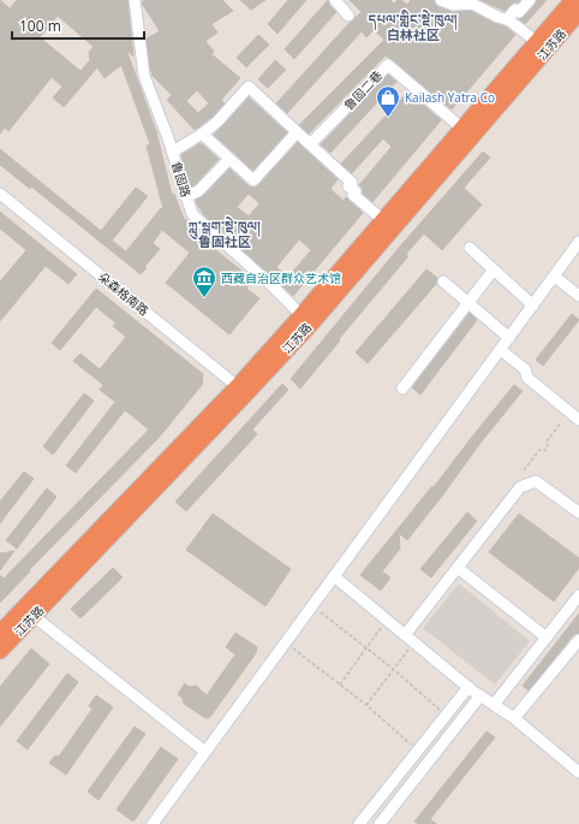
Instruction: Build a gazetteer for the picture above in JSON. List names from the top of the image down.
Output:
{
  "streets": {
    "highway": ["江苏路"],
    "street": ["鲁固二巷", "鲁固路", "朵森格南路"]
  },
  "crossings": [
    ["江苏路", "鲁固二巷"],
    ["江苏路", "鲁固路"],
    ["江苏路", "朵森格南路"]
  ],
  "districts": ["དཔལ་གླིང་སྡེ་ཁུལ། 白林社区", "ཀླུ་སྒུག་སྡེ་ཁུལ། 鲁固社区"],
  "places": {
    "shop": ["Kailash Yatra Co"],
    "museum": ["西藏自治区群众艺术馆"]
  },
  "scale_bar": "100 m"
}
